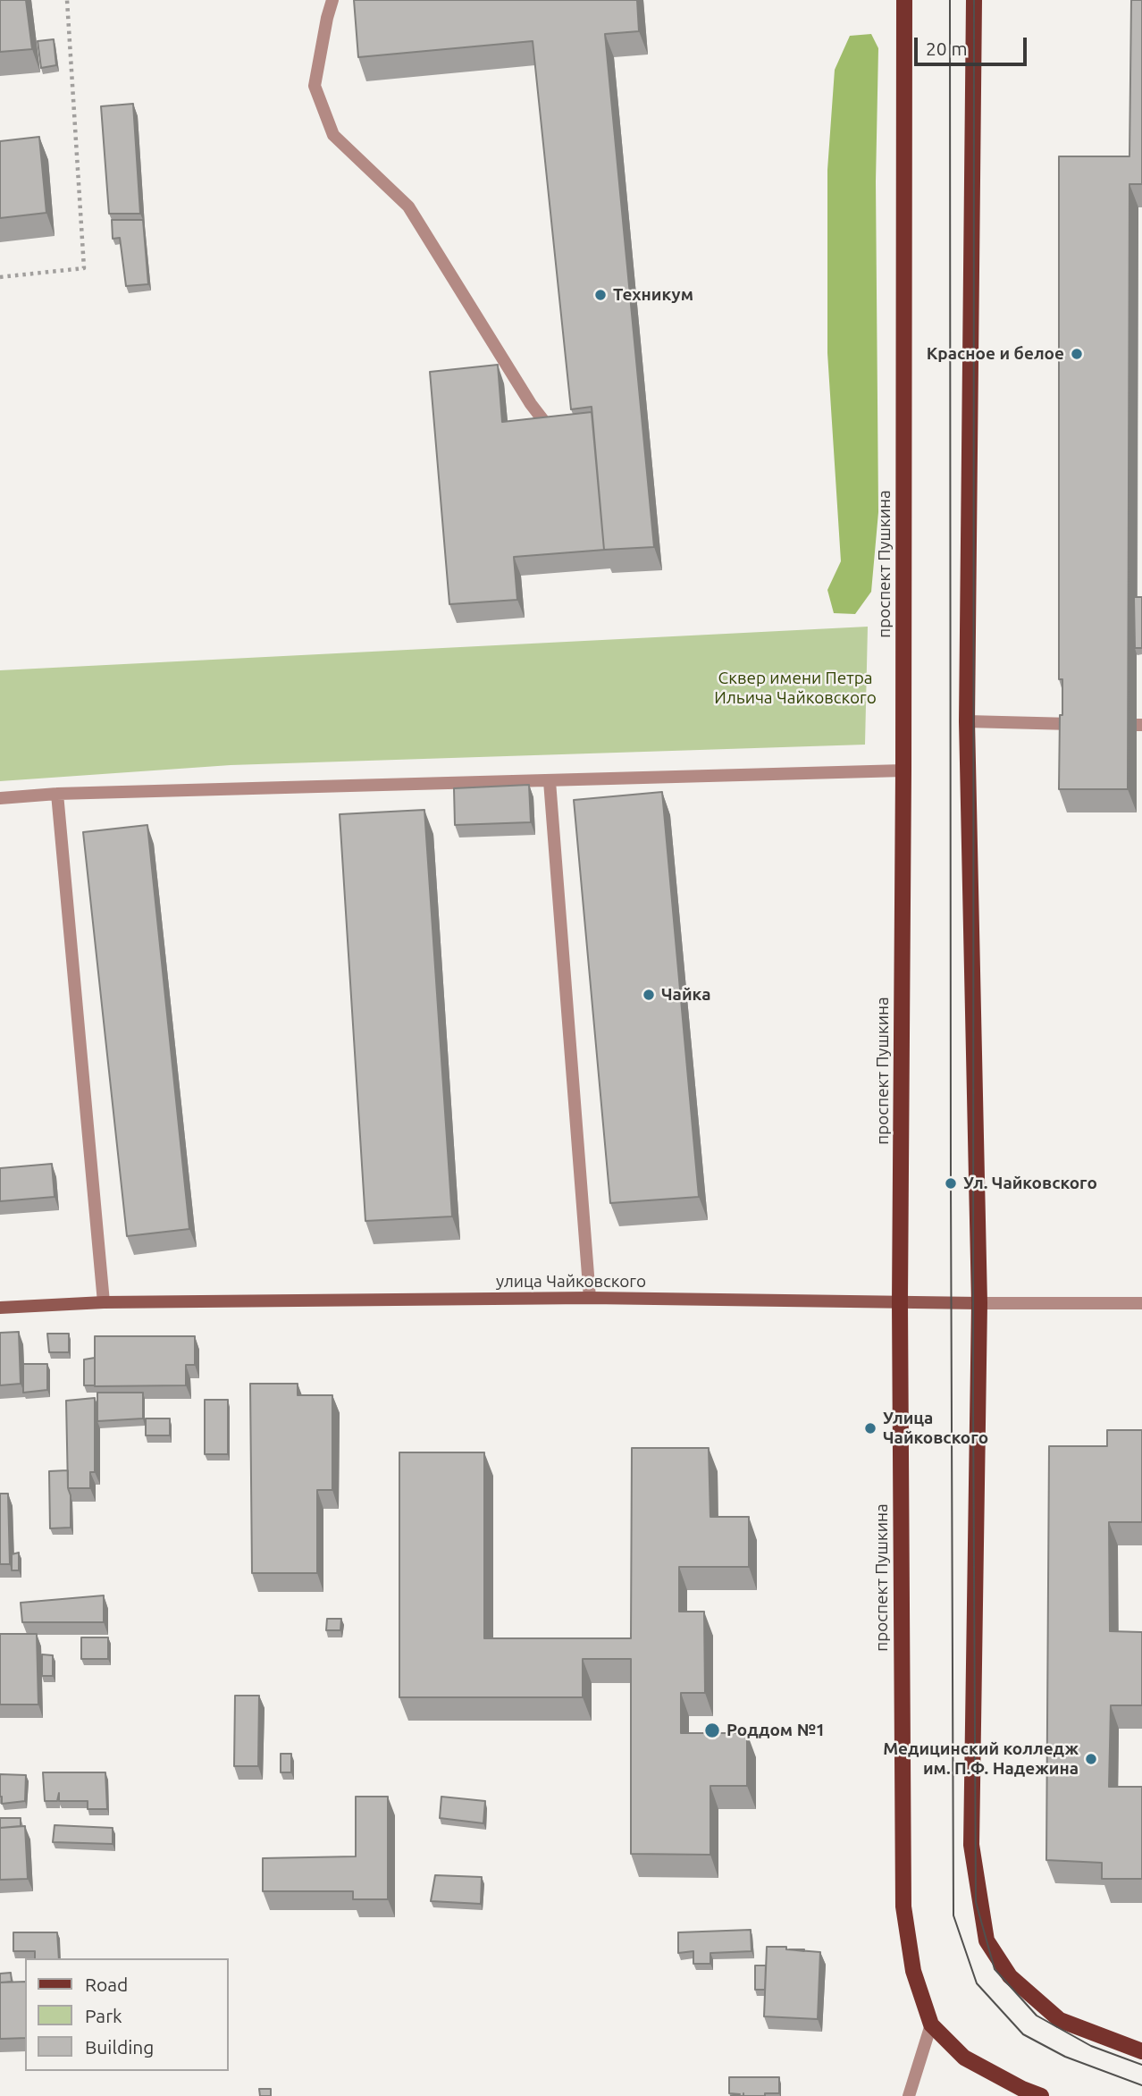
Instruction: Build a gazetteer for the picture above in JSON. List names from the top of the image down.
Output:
{
  "streets": {
    "main road": ["проспект Пушкина", "улица Чайковского"]
  },
  "crossings": [
    ["проспект Пушкина", "улица Чайковского"]
  ],
  "parks": ["Сквер имени Петра Ильича Чайковского"],
  "places": [
    "Техникум",
    "Красное и белое",
    "Чайка",
    "Ул. Чайковского",
    "Улица Чайковского",
    "Роддом №1",
    "Медицинский колледж им. П.Ф. Надежина"
  ],
  "legend": ["Road", "Park", "Building"],
  "scale_bar": "20 m"
}
